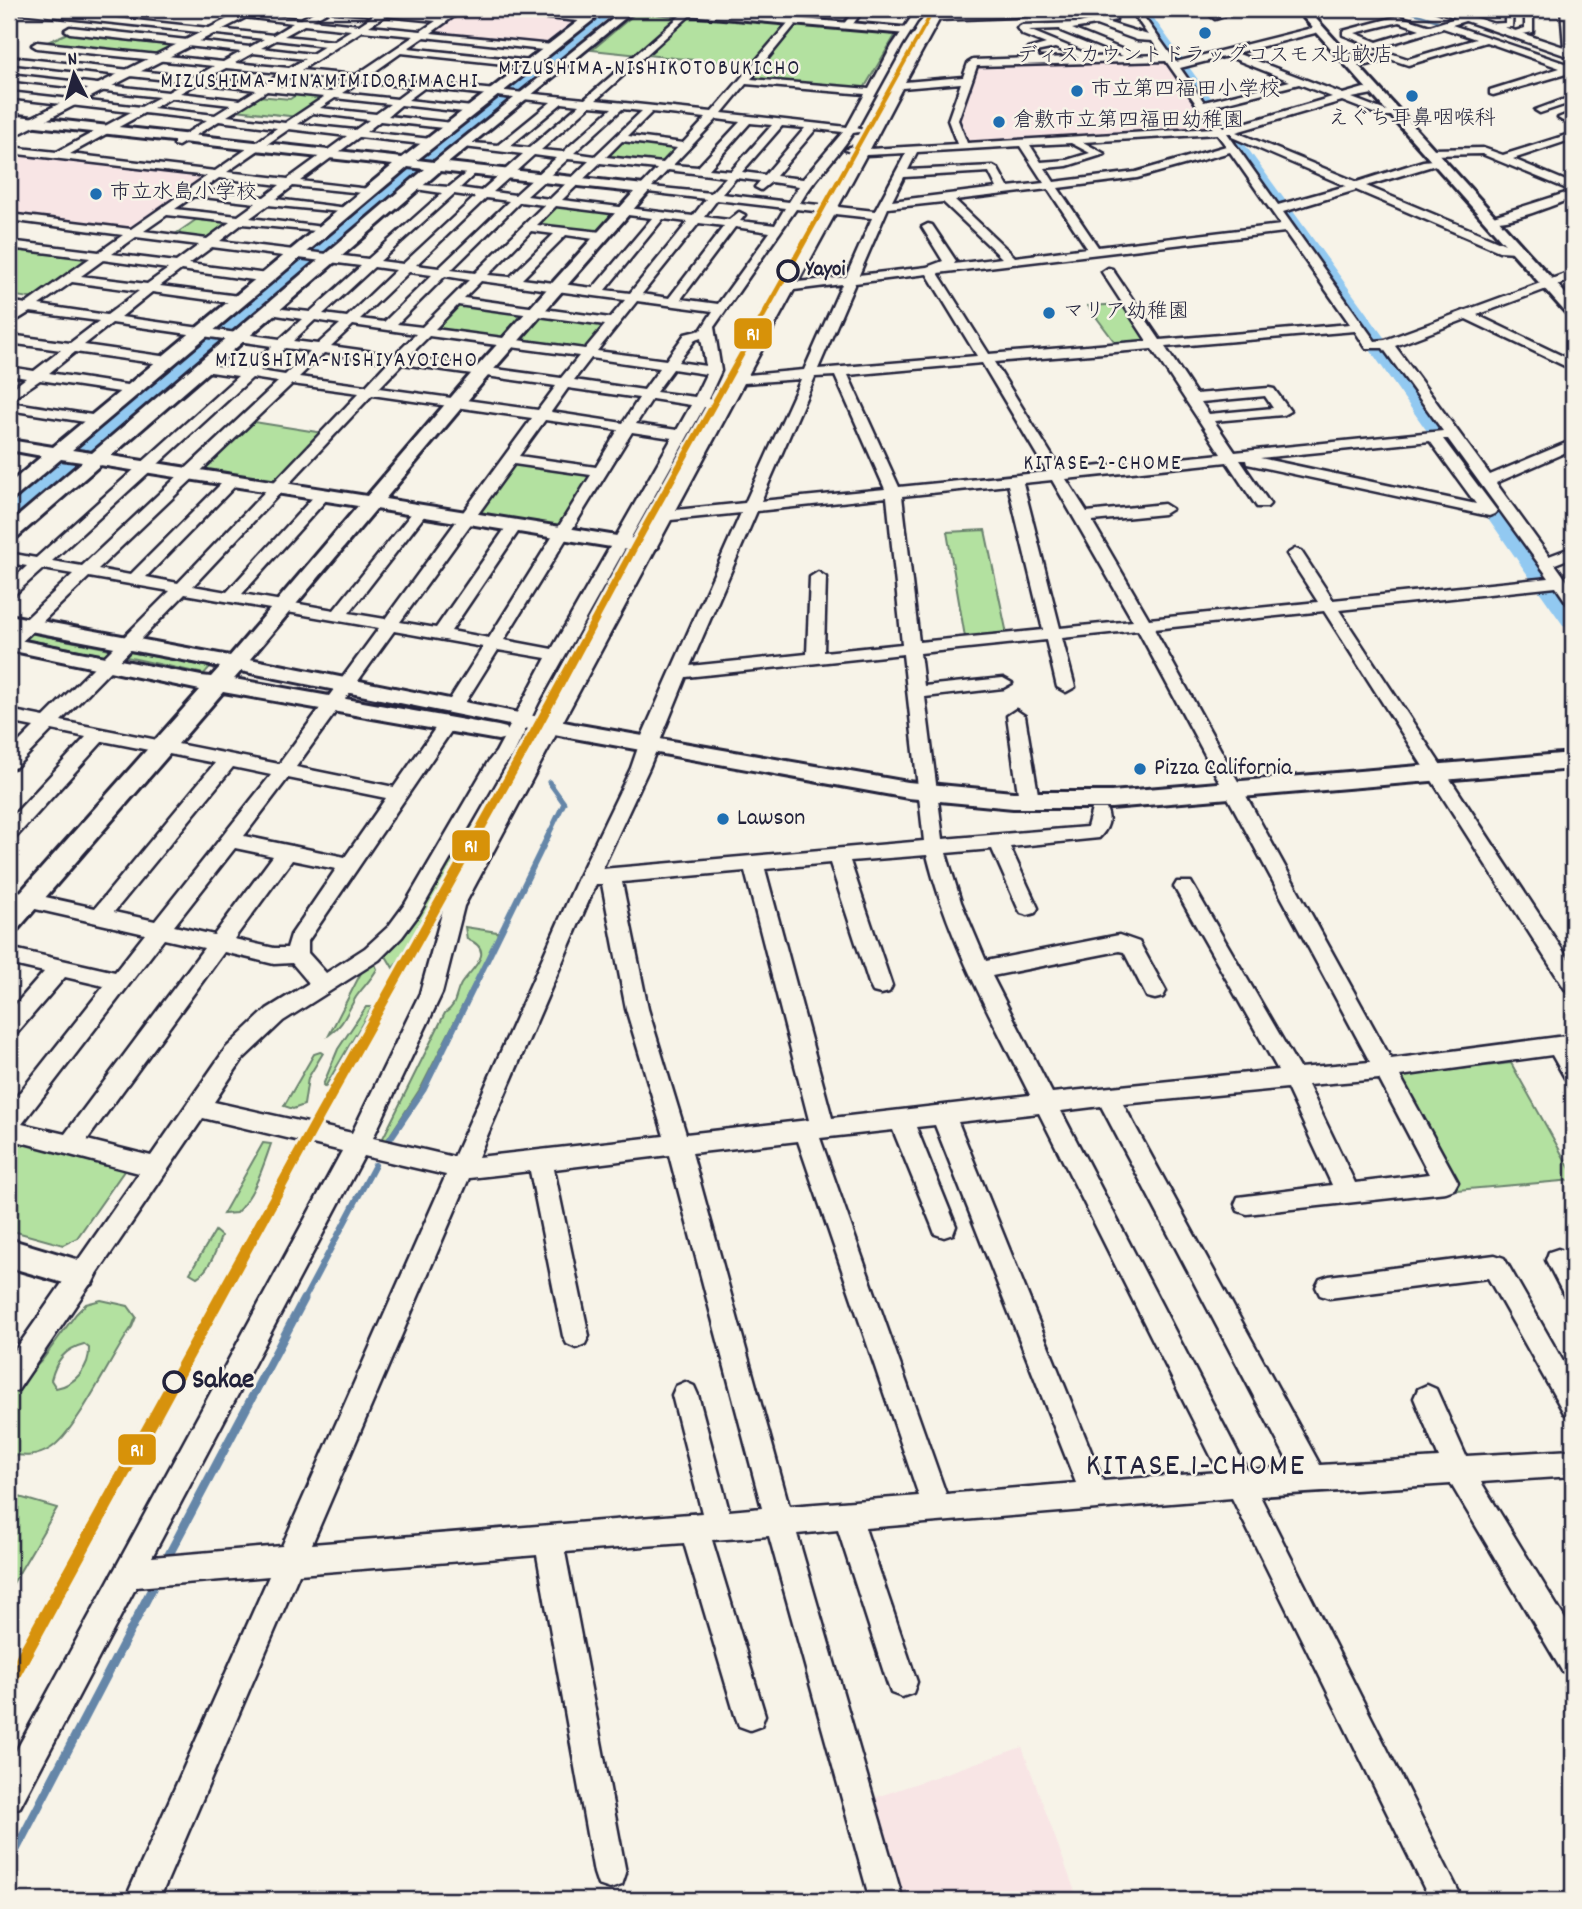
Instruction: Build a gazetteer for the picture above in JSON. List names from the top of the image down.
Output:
{
  "districts": [
    "MIZUSHIMA-NISHIKOTOBUKICHO",
    "MIZUSHIMA-MINAMIMIDORIMACHI",
    "MIZUSHIMA-NISHIYAYOICHO",
    "KITASE 2-CHOME",
    "KITASE 1-CHOME"
  ],
  "places": [
    "ディスカウントドラッグコスモス北畝店",
    "市立第四福田小学校",
    "えぐち耳鼻咽喉科",
    "倉敷市立第四福田幼稚園",
    "市立水島小学校",
    "Yayoi",
    "マリア幼稚園",
    "Pizza California",
    "Lawson",
    "Sakae"
  ],
  "lines": ["transit line R1"],
  "north": "top"
}
